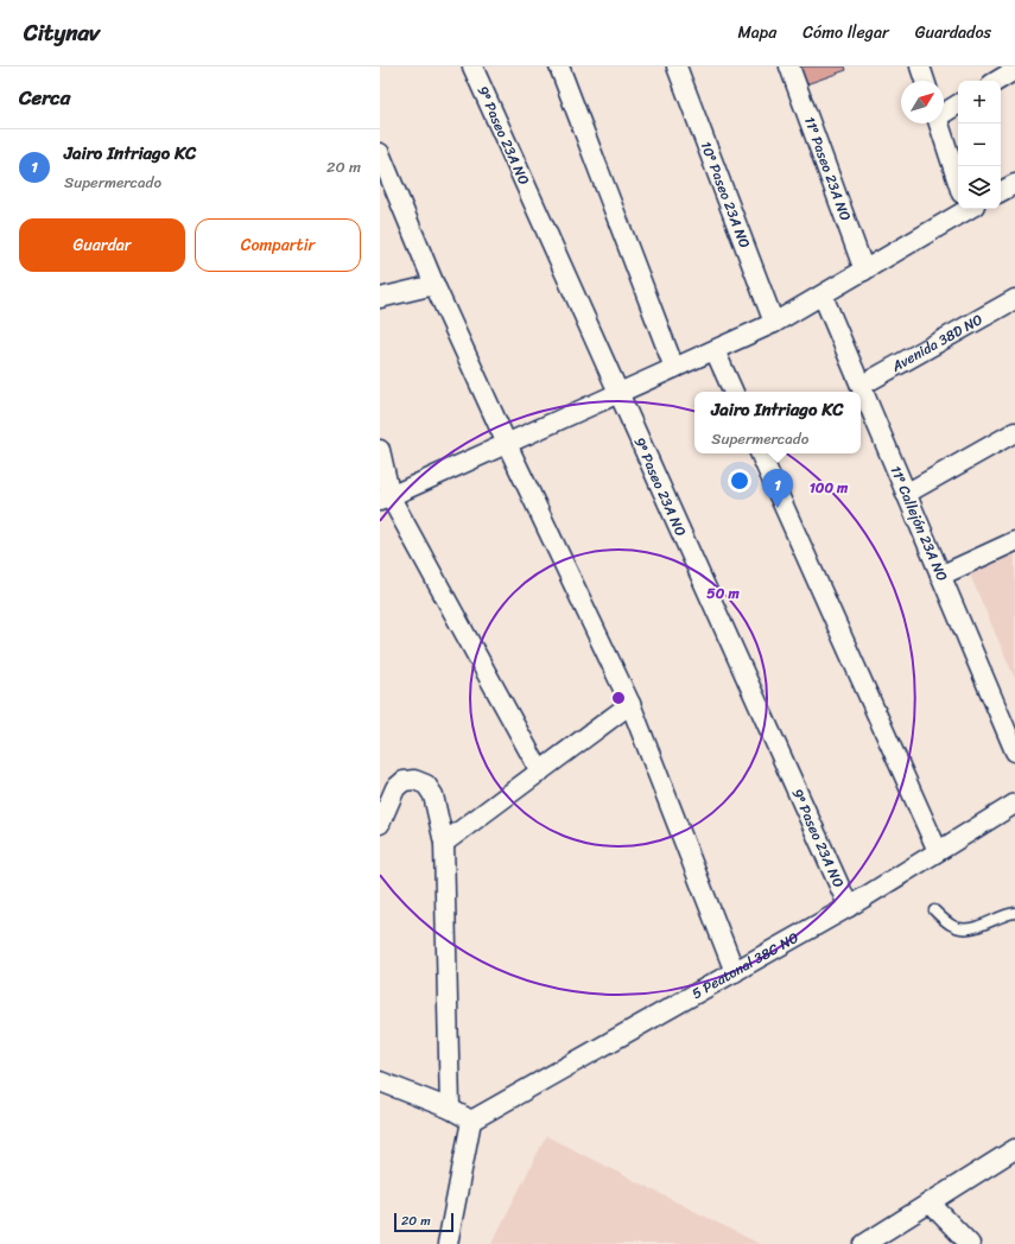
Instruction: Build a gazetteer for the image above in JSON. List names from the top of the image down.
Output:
{
  "streets": {
    "street": [
      "9º Paseo 23A NO",
      "11º Paseo 23A NO",
      "10º Paseo 23A NO",
      "Avenida 38D NO",
      "11º Callejón 23A NO",
      "5 Peatonal 38C NO"
    ]
  },
  "crossings": [
    ["9º Paseo 23A NO", "5 Peatonal 38C NO"],
    ["Avenida 38D NO", "11º Callejón 23A NO"]
  ],
  "scale_bar": "20 m",
  "north": "top right",
  "page": {
    "header": "Citynav",
    "nav": ["Mapa", "Cómo llegar", "Guardados"],
    "heading": "Cerca",
    "map_buttons": ["+", "−"],
    "list": [
      {
        "mark": "1",
        "name": "Jairo Intriago KC",
        "note": "Supermercado",
        "value": "20 m"
      }
    ],
    "buttons": ["Guardar", "Compartir"],
    "popup": ["Jairo Intriago KC", "Supermercado"],
    "pins": "1",
    "scale": "20 m"
  },
  "rings": ["100 m", "50 m"]
}
